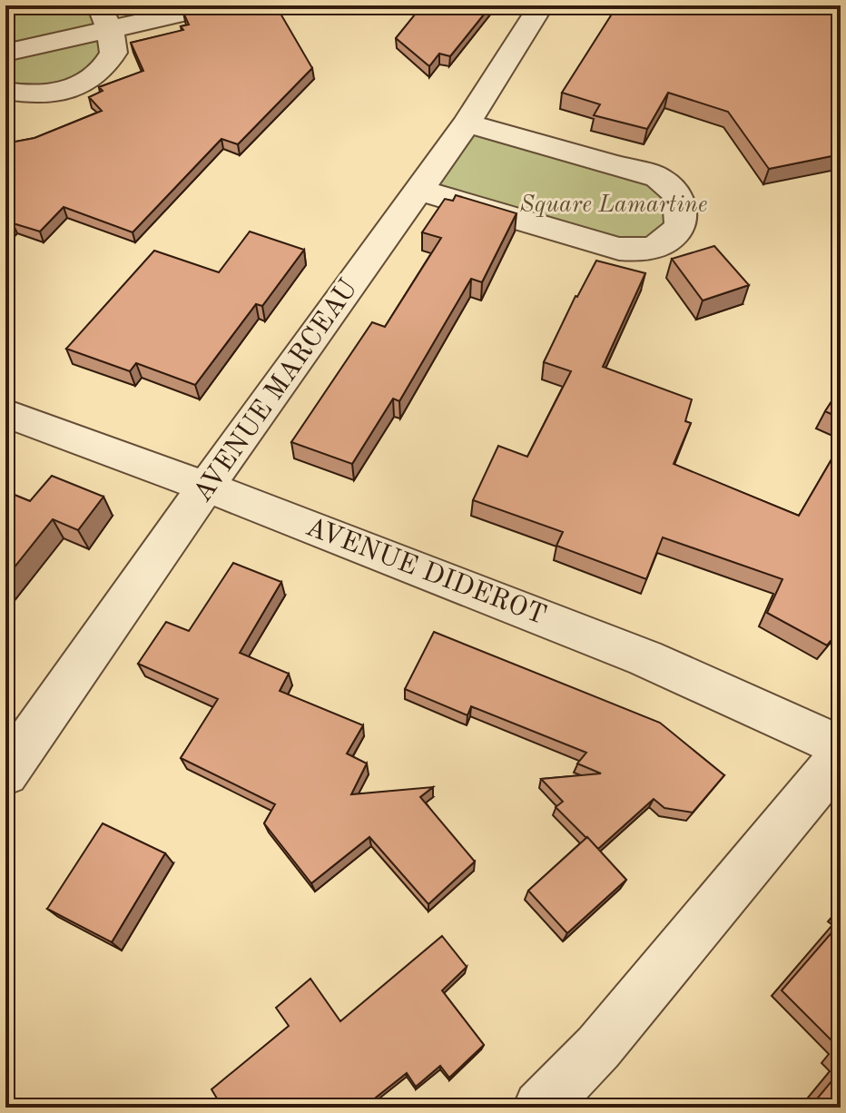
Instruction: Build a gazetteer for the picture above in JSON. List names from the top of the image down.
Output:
{
  "streets": {
    "street": ["AVENUE MARCEAU", "AVENUE DIDEROT"]
  },
  "crossings": [
    ["AVENUE MARCEAU", "AVENUE DIDEROT"]
  ],
  "parks": ["Square Lamartine"]
}
